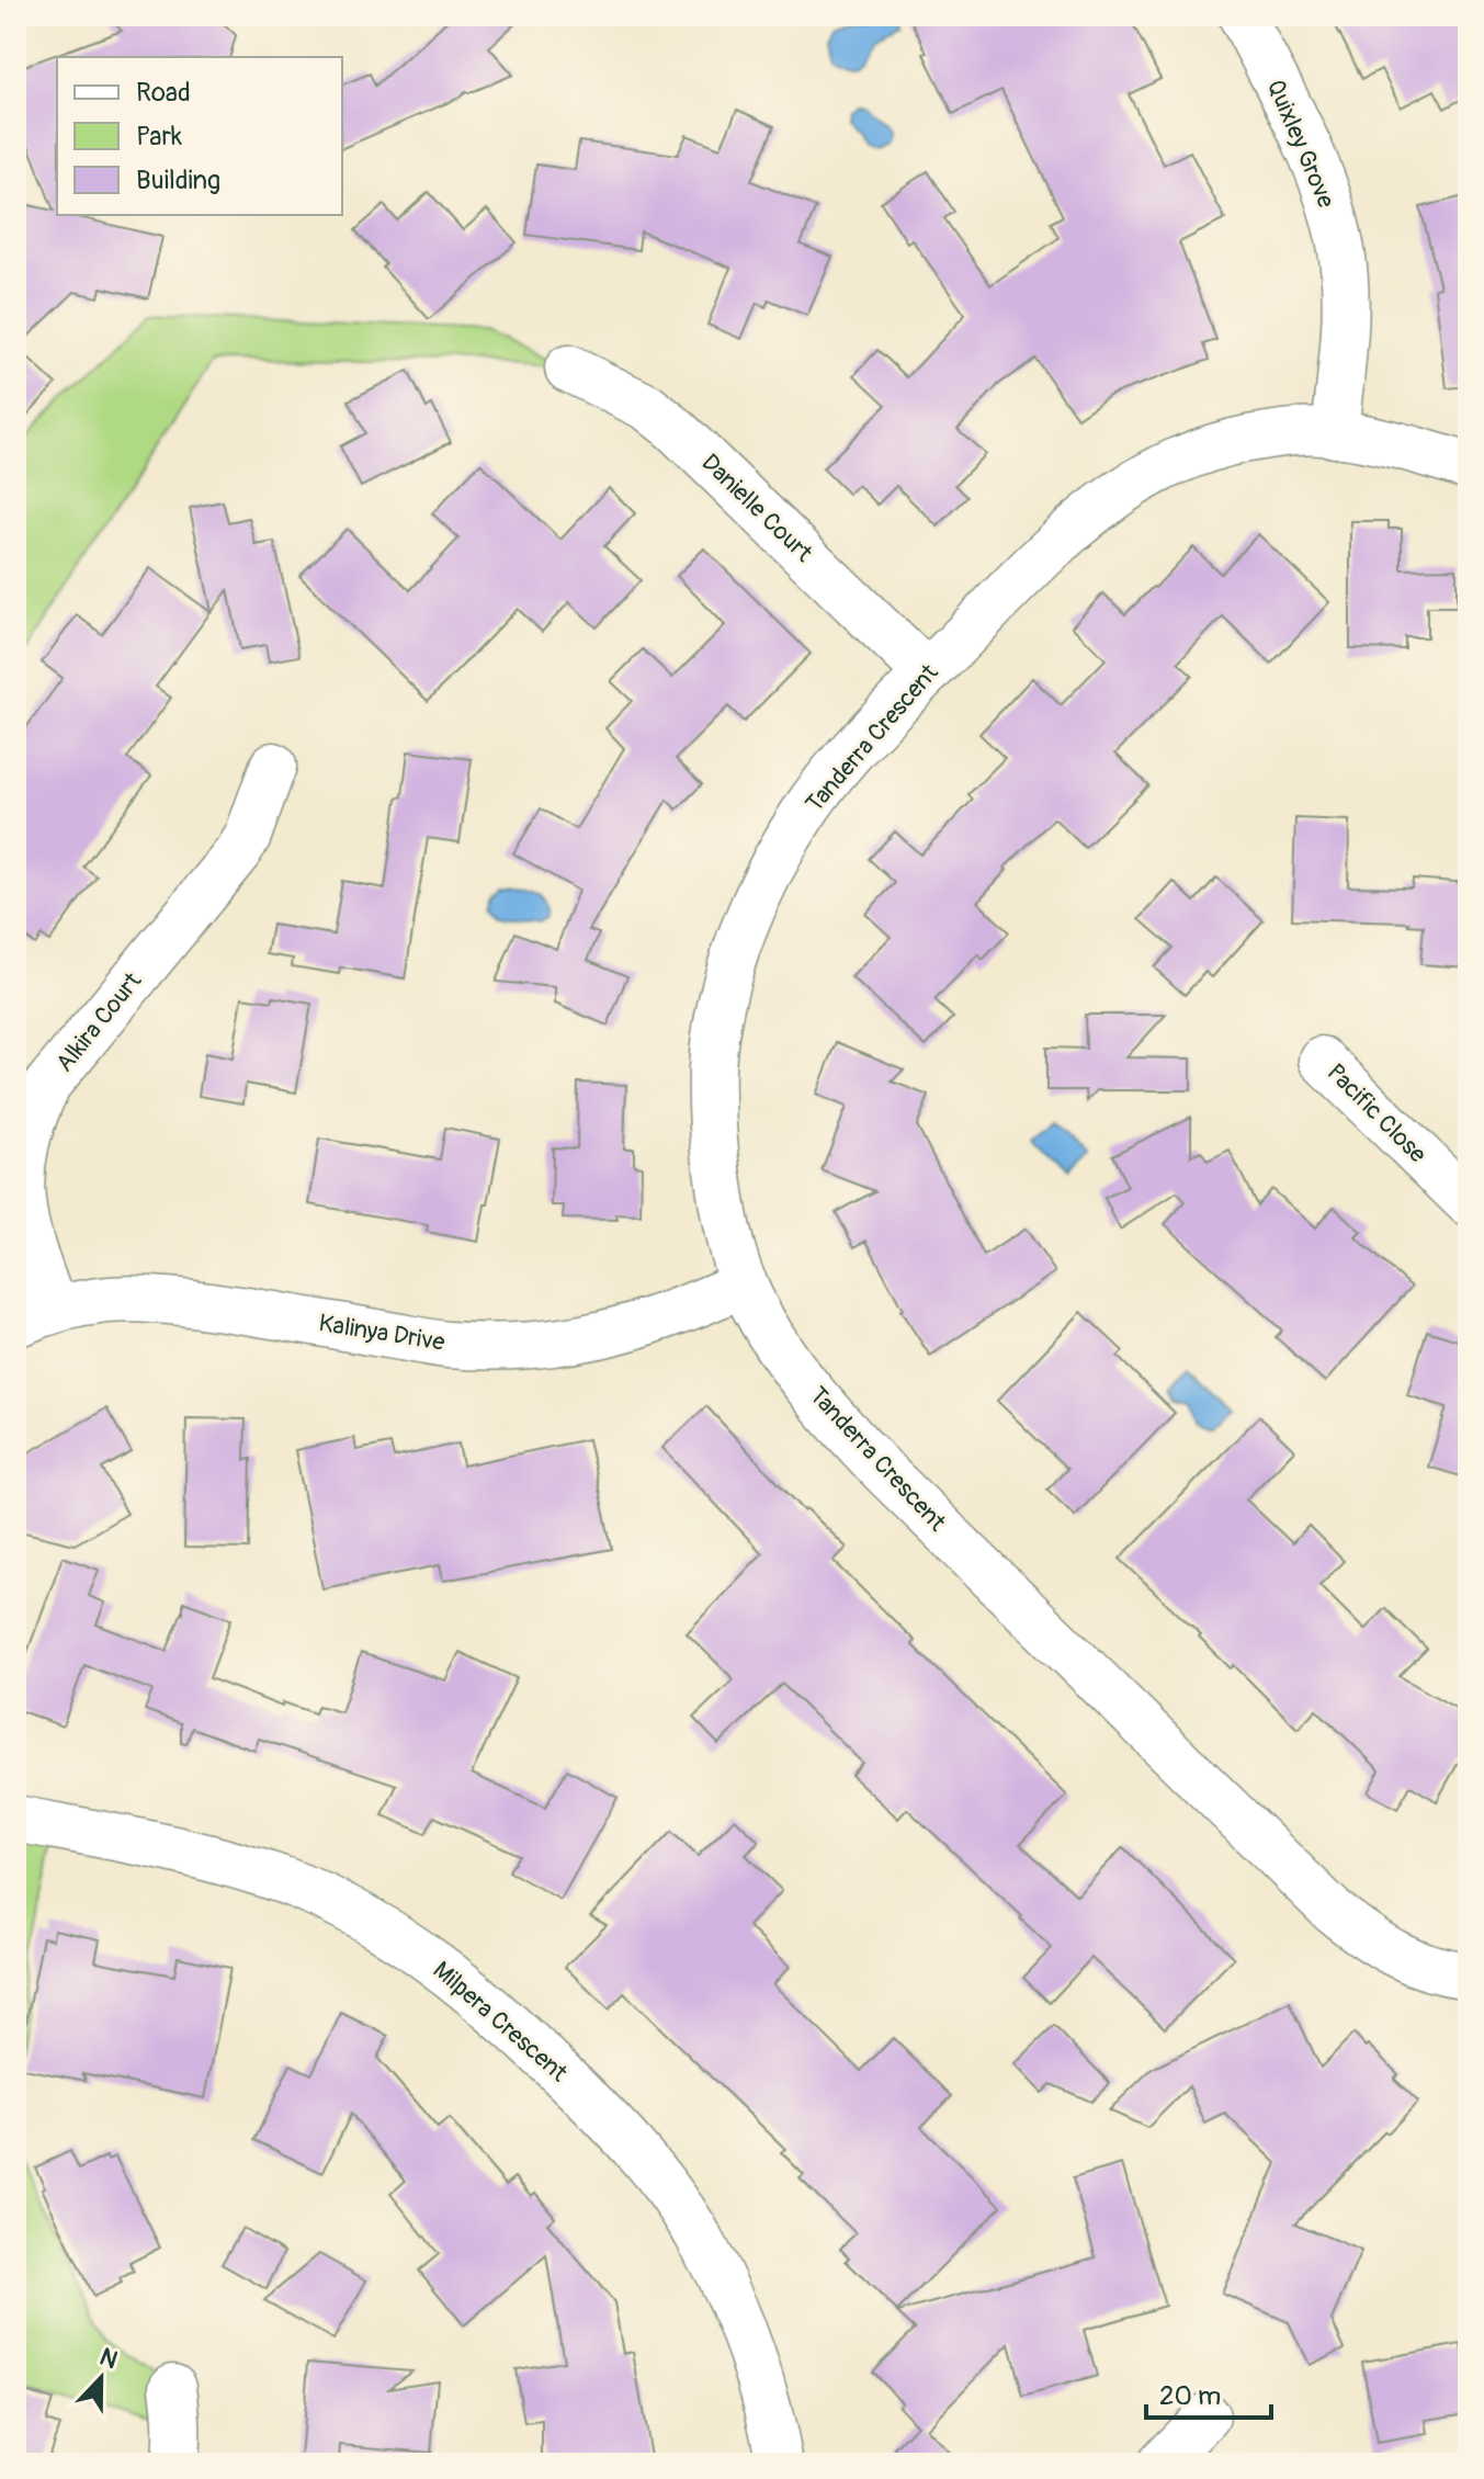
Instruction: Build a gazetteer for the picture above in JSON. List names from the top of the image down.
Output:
{
  "streets": {
    "street": [
      "Quixley Grove",
      "Danielle Court",
      "Tanderra Crescent",
      "Alkira Court",
      "Pacific Close",
      "Kalinya Drive",
      "Milpera Crescent"
    ]
  },
  "crossings": [
    ["Quixley Grove", "Tanderra Crescent"],
    ["Danielle Court", "Tanderra Crescent"],
    ["Tanderra Crescent", "Kalinya Drive"],
    ["Alkira Court", "Kalinya Drive"]
  ],
  "legend": ["Road", "Park", "Building"],
  "scale_bar": "20 m",
  "north": "top"
}
